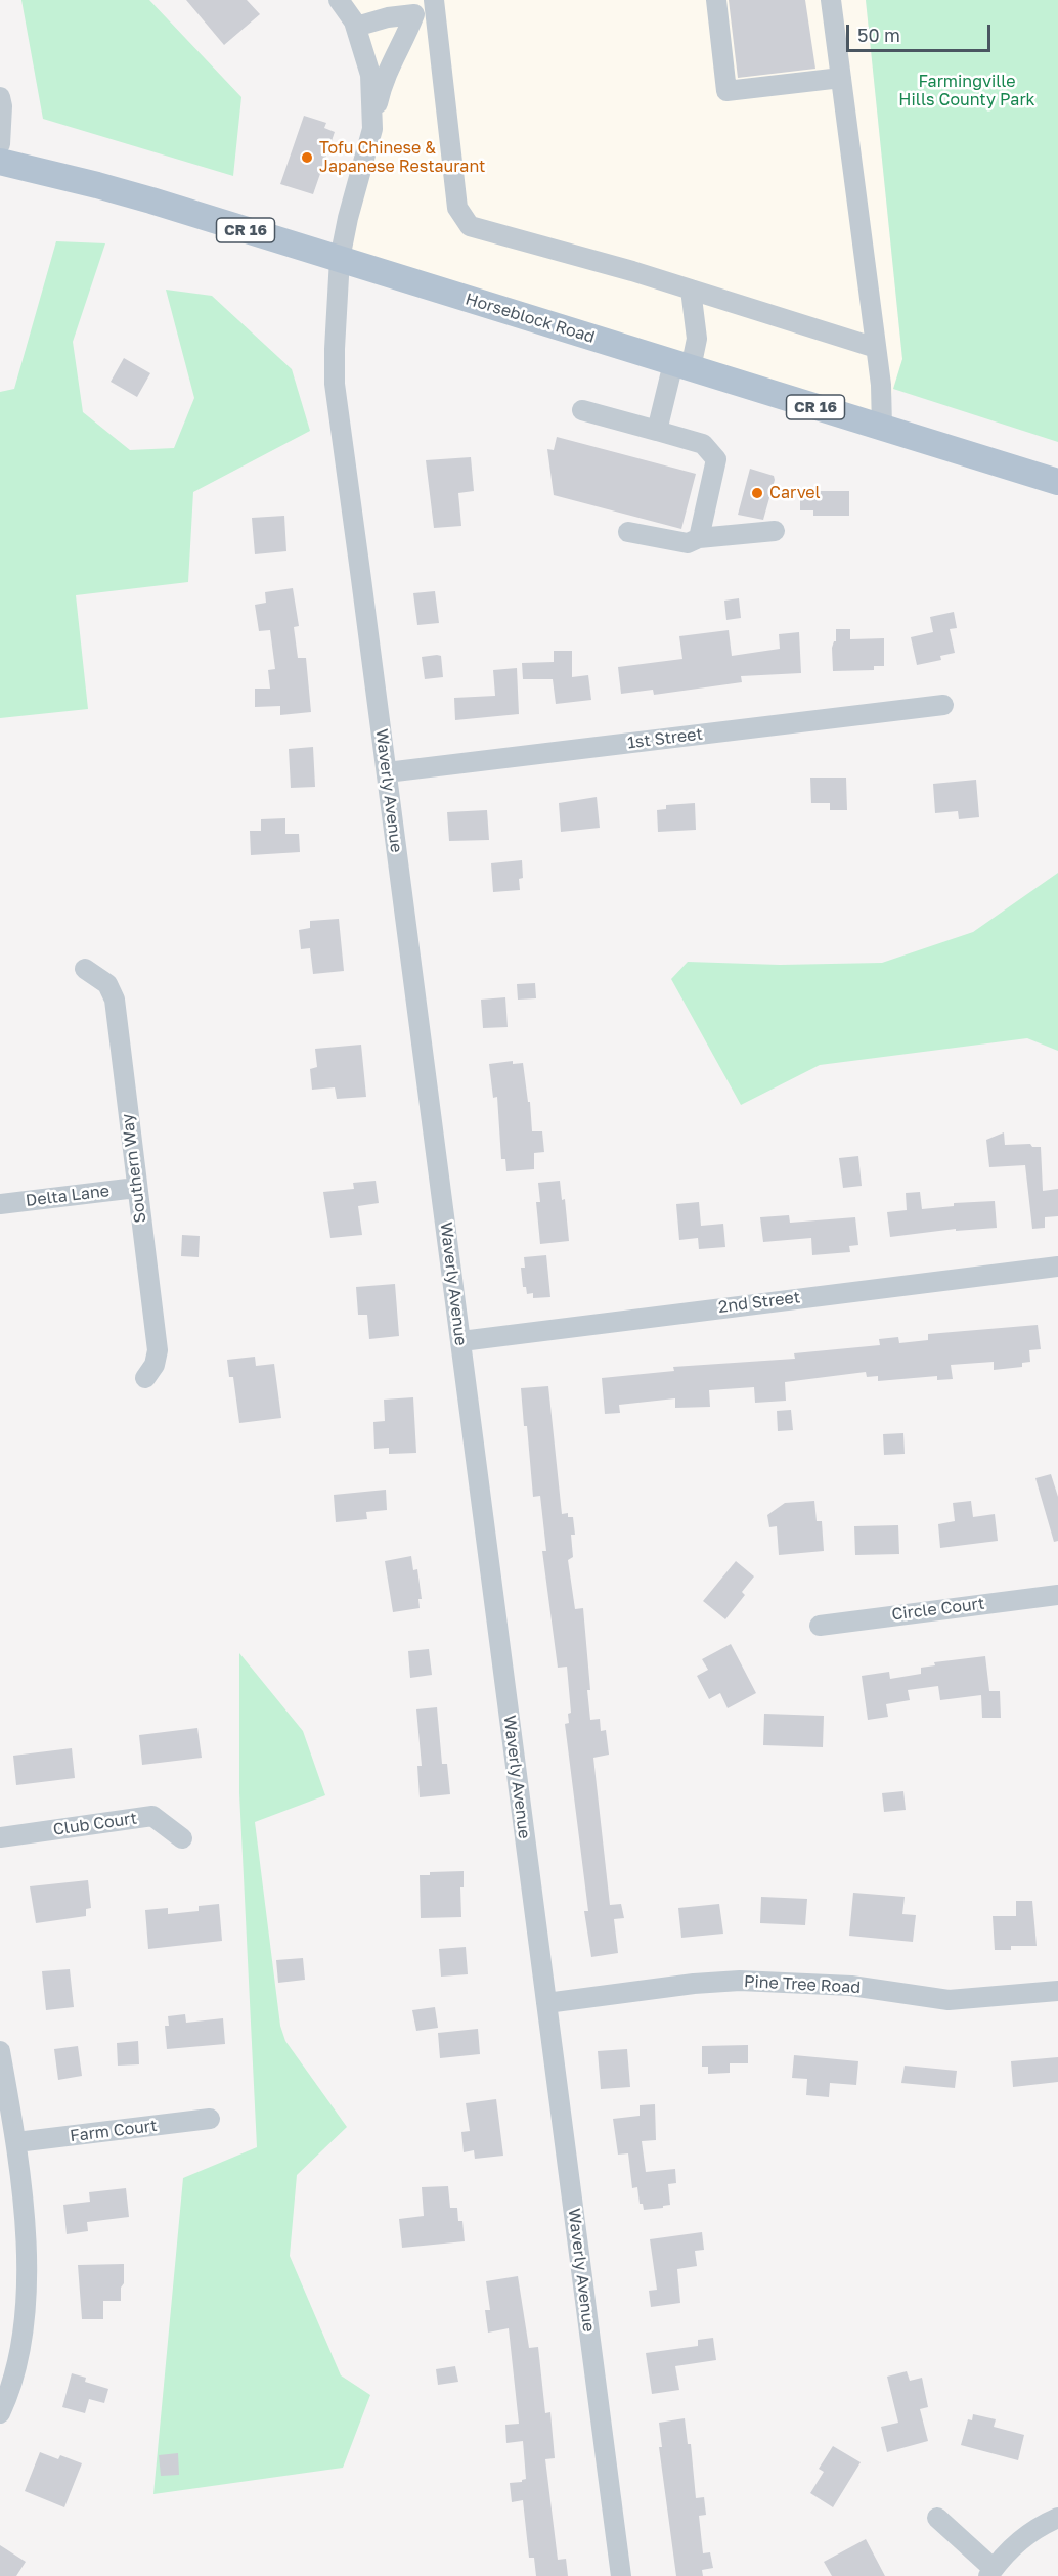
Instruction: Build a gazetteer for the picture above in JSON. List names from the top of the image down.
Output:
{
  "streets": {
    "main road": ["CR 16", "Horseblock Road"],
    "street": [
      "1st Street",
      "Waverly Avenue",
      "Southern Way",
      "Delta Lane",
      "2nd Street",
      "Circle Court",
      "Club Court",
      "Pine Tree Road",
      "Farm Court"
    ]
  },
  "crossings": [
    ["Horseblock Road", "Waverly Avenue"],
    ["1st Street", "Waverly Avenue"],
    ["Waverly Avenue", "2nd Street"],
    ["Waverly Avenue", "Pine Tree Road"],
    ["Southern Way", "Delta Lane"]
  ],
  "parks": ["Farmingville Hills County Park"],
  "places": ["Tofu Chinese & Japanese Restaurant", "Carvel"],
  "scale_bar": "50 m"
}
